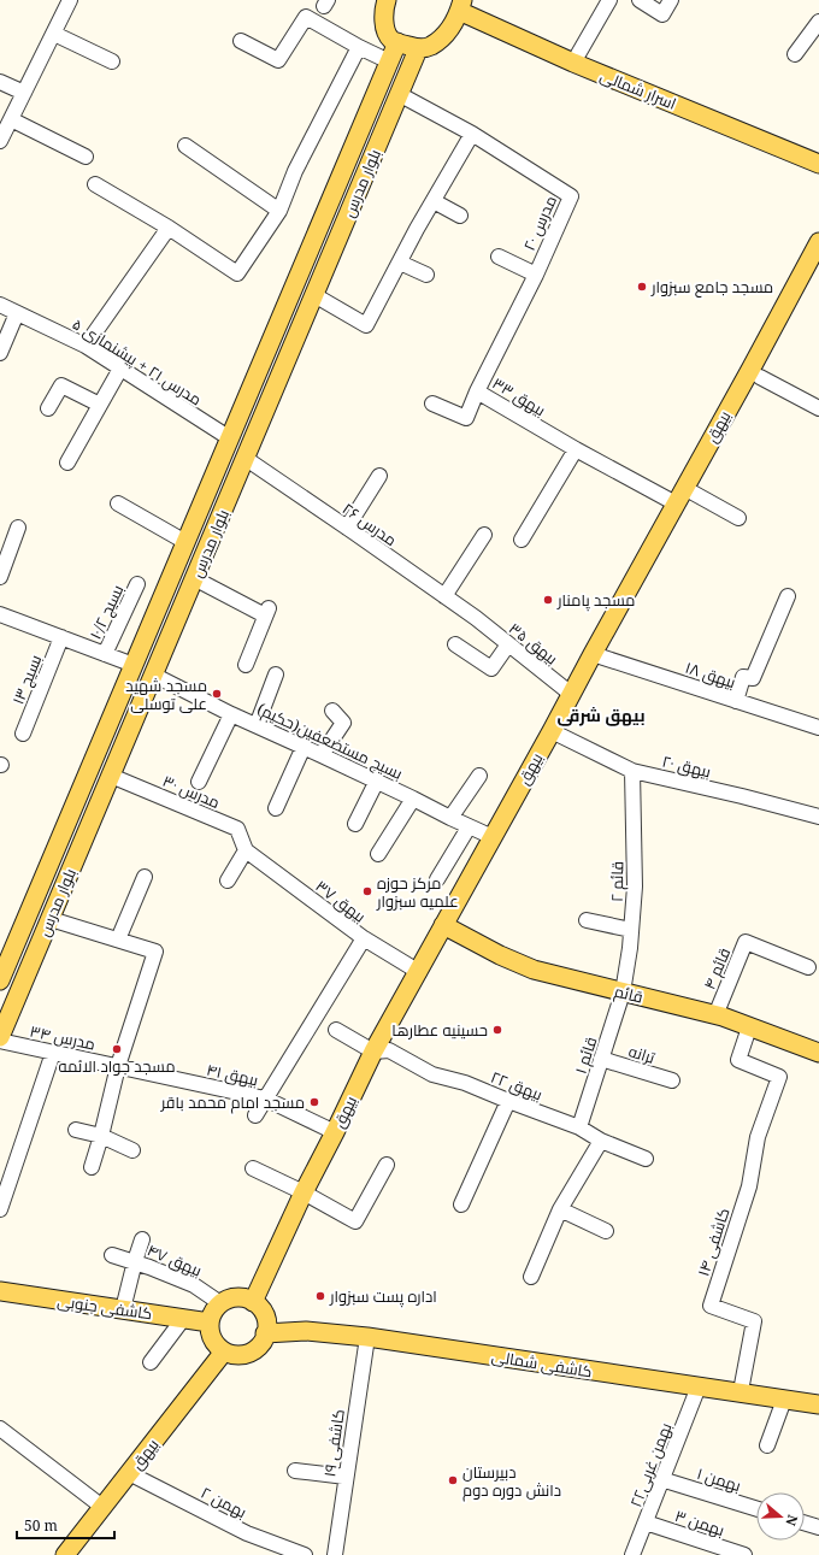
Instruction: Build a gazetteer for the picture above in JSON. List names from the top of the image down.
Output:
{
  "streets": {
    "main road": [
      "اسرار شمالی",
      "بلوار مدرس",
      "بیهق",
      "قائم",
      "کاشفی جنوبی",
      "کاشفی شمالی"
    ],
    "street": [
      "مدرس ۲۰",
      "مدرس ۲۱ + پیشنمازی ۵",
      "بیهق ۳۳",
      "مدرس ۲۶",
      "بسیج ۱۰/۲",
      "بیهق ۳۵",
      "بیهق ۱۸",
      "بسیج ۱۳",
      "بسیج مستضعفین(حکیم)",
      "بیهق ۲۰",
      "مدرس ۳۰",
      "قائم ۲",
      "بیهق ۳۷",
      "قائم ۴",
      "مدرس ۳۴",
      "ترانه",
      "قائم ۱",
      "بیهق ۴۱",
      "بیهق ۲۲",
      "کاشفی ۱۴",
      "بیهق ۴۷",
      "کاشفی ۱۹",
      "۲۲بهمن غربی",
      "بهمن ۱",
      "بهمن ۲",
      "بهمن ۳"
    ]
  },
  "crossings": [
    ["بلوار مدرس", "مدرس ۲۰"],
    ["بلوار مدرس", "مدرس ۲۱ + پیشنمازی ۵"],
    ["بلوار مدرس", "مدرس ۲۶"],
    ["بلوار مدرس", "بسیج مستضعفین(حکیم)"],
    ["بلوار مدرس", "مدرس ۳۰"],
    ["بلوار مدرس", "مدرس ۳۴"],
    ["مدرس ۲۰", "بیهق ۳۳"],
    ["بیهق ۳۳", "بیهق"],
    ["بیهق", "بیهق ۳۵"],
    ["بیهق", "بیهق ۱۸"],
    ["بیهق", "بسیج مستضعفین(حکیم)"],
    ["بیهق", "بیهق ۲۰"],
    ["بیهق", "بیهق ۳۷"],
    ["بیهق", "قائم"],
    ["بیهق", "بیهق ۴۱"],
    ["بیهق", "بیهق ۲۲"],
    ["بیهق", "بیهق ۴۷"],
    ["بیهق", "کاشفی جنوبی"],
    ["بیهق", "کاشفی شمالی"],
    ["بیهق", "بهمن ۲"],
    ["مدرس ۲۶", "بیهق ۳۵"],
    ["بیهق ۲۰", "قائم ۲"],
    ["مدرس ۳۰", "بیهق ۳۷"],
    ["قائم ۲", "قائم"],
    ["قائم ۲", "قائم ۱"],
    ["قائم ۴", "قائم"],
    ["قائم", "قائم ۱"],
    ["قائم", "کاشفی ۱۴"],
    ["مدرس ۳۴", "بیهق ۴۱"],
    ["ترانه", "قائم ۱"],
    ["قائم ۱", "بیهق ۲۲"],
    ["کاشفی ۱۴", "کاشفی شمالی"],
    ["بیهق ۴۷", "کاشفی جنوبی"],
    ["بیهق ۴۷", "کاشفی شمالی"],
    ["کاشفی جنوبی", "کاشفی شمالی"],
    ["کاشفی شمالی", "کاشفی ۱۹"],
    ["کاشفی شمالی", "۲۲بهمن غربی"],
    ["۲۲بهمن غربی", "بهمن ۱"],
    ["۲۲بهمن غربی", "بهمن ۳"]
  ],
  "districts": ["بیهق شرقی"],
  "places": [
    "مسجد جامع سبزوار",
    "مسجد پامنار",
    "مسجد شهید علی توسلی",
    "مرکز حوزه علمیه سبزوار",
    "حسینیه عطارها",
    "مسجد جواد الائمه",
    "مسجد امام محمد باقر",
    "اداره پست سبزوار",
    "دبیرستان دانش دوره دوم"
  ],
  "scale_bar": "50 m",
  "north": "right"
}
